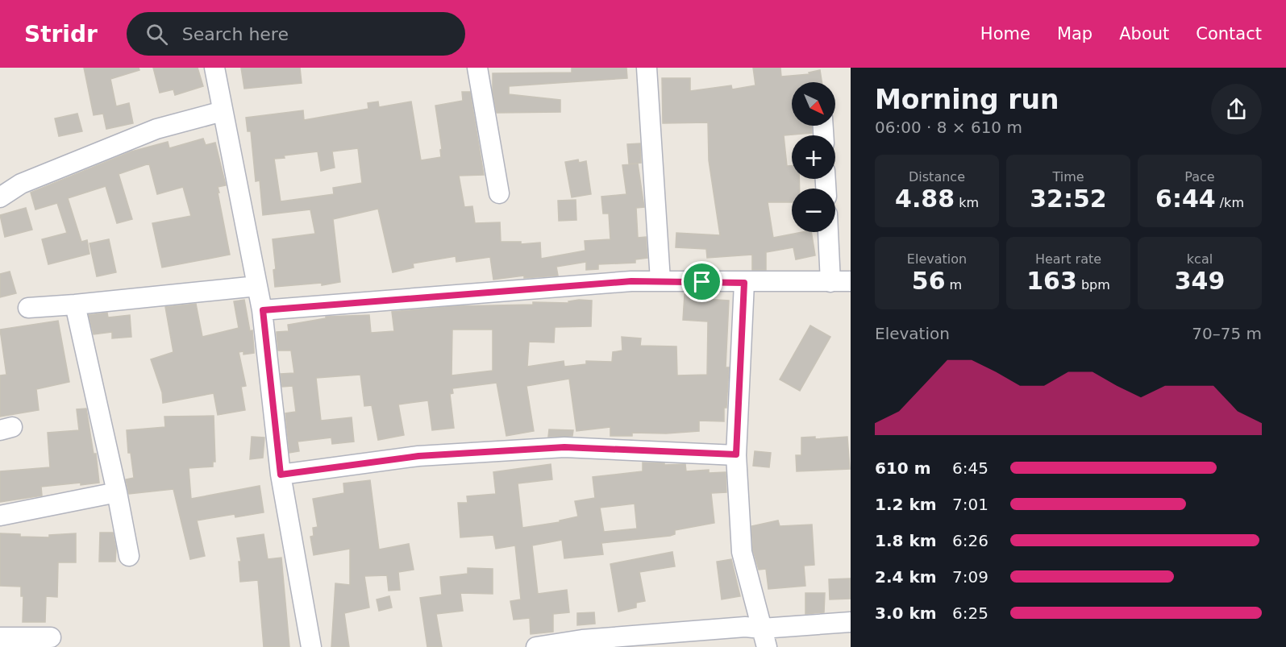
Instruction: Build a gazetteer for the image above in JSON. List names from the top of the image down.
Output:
{
  "north": "bottom right",
  "page": {
    "header": "Stridr",
    "search": "Search here",
    "nav": [
      "Home",
      "Map",
      "About",
      "Contact"
    ],
    "heading": ["Morning run", "06:00 · 8 × 610 m"],
    "map_buttons": ["+", "−"],
    "stats": [
      ["Distance", "4.88 km"],
      ["Time", "32:52"],
      ["Pace", "6:44 /km"],
      ["Elevation", "56 m"],
      ["Heart rate", "163 bpm"],
      ["kcal", "349"]
    ],
    "chart": ["Elevation", "70–75 m"],
    "list": [
      {
        "name": "610 m",
        "note": "6:45"
      },
      {
        "name": "1.2 km",
        "note": "7:01"
      },
      {
        "name": "1.8 km",
        "note": "6:26"
      },
      {
        "name": "2.4 km",
        "note": "7:09"
      },
      {
        "name": "3.0 km",
        "note": "6:25"
      }
    ]
  }
}
